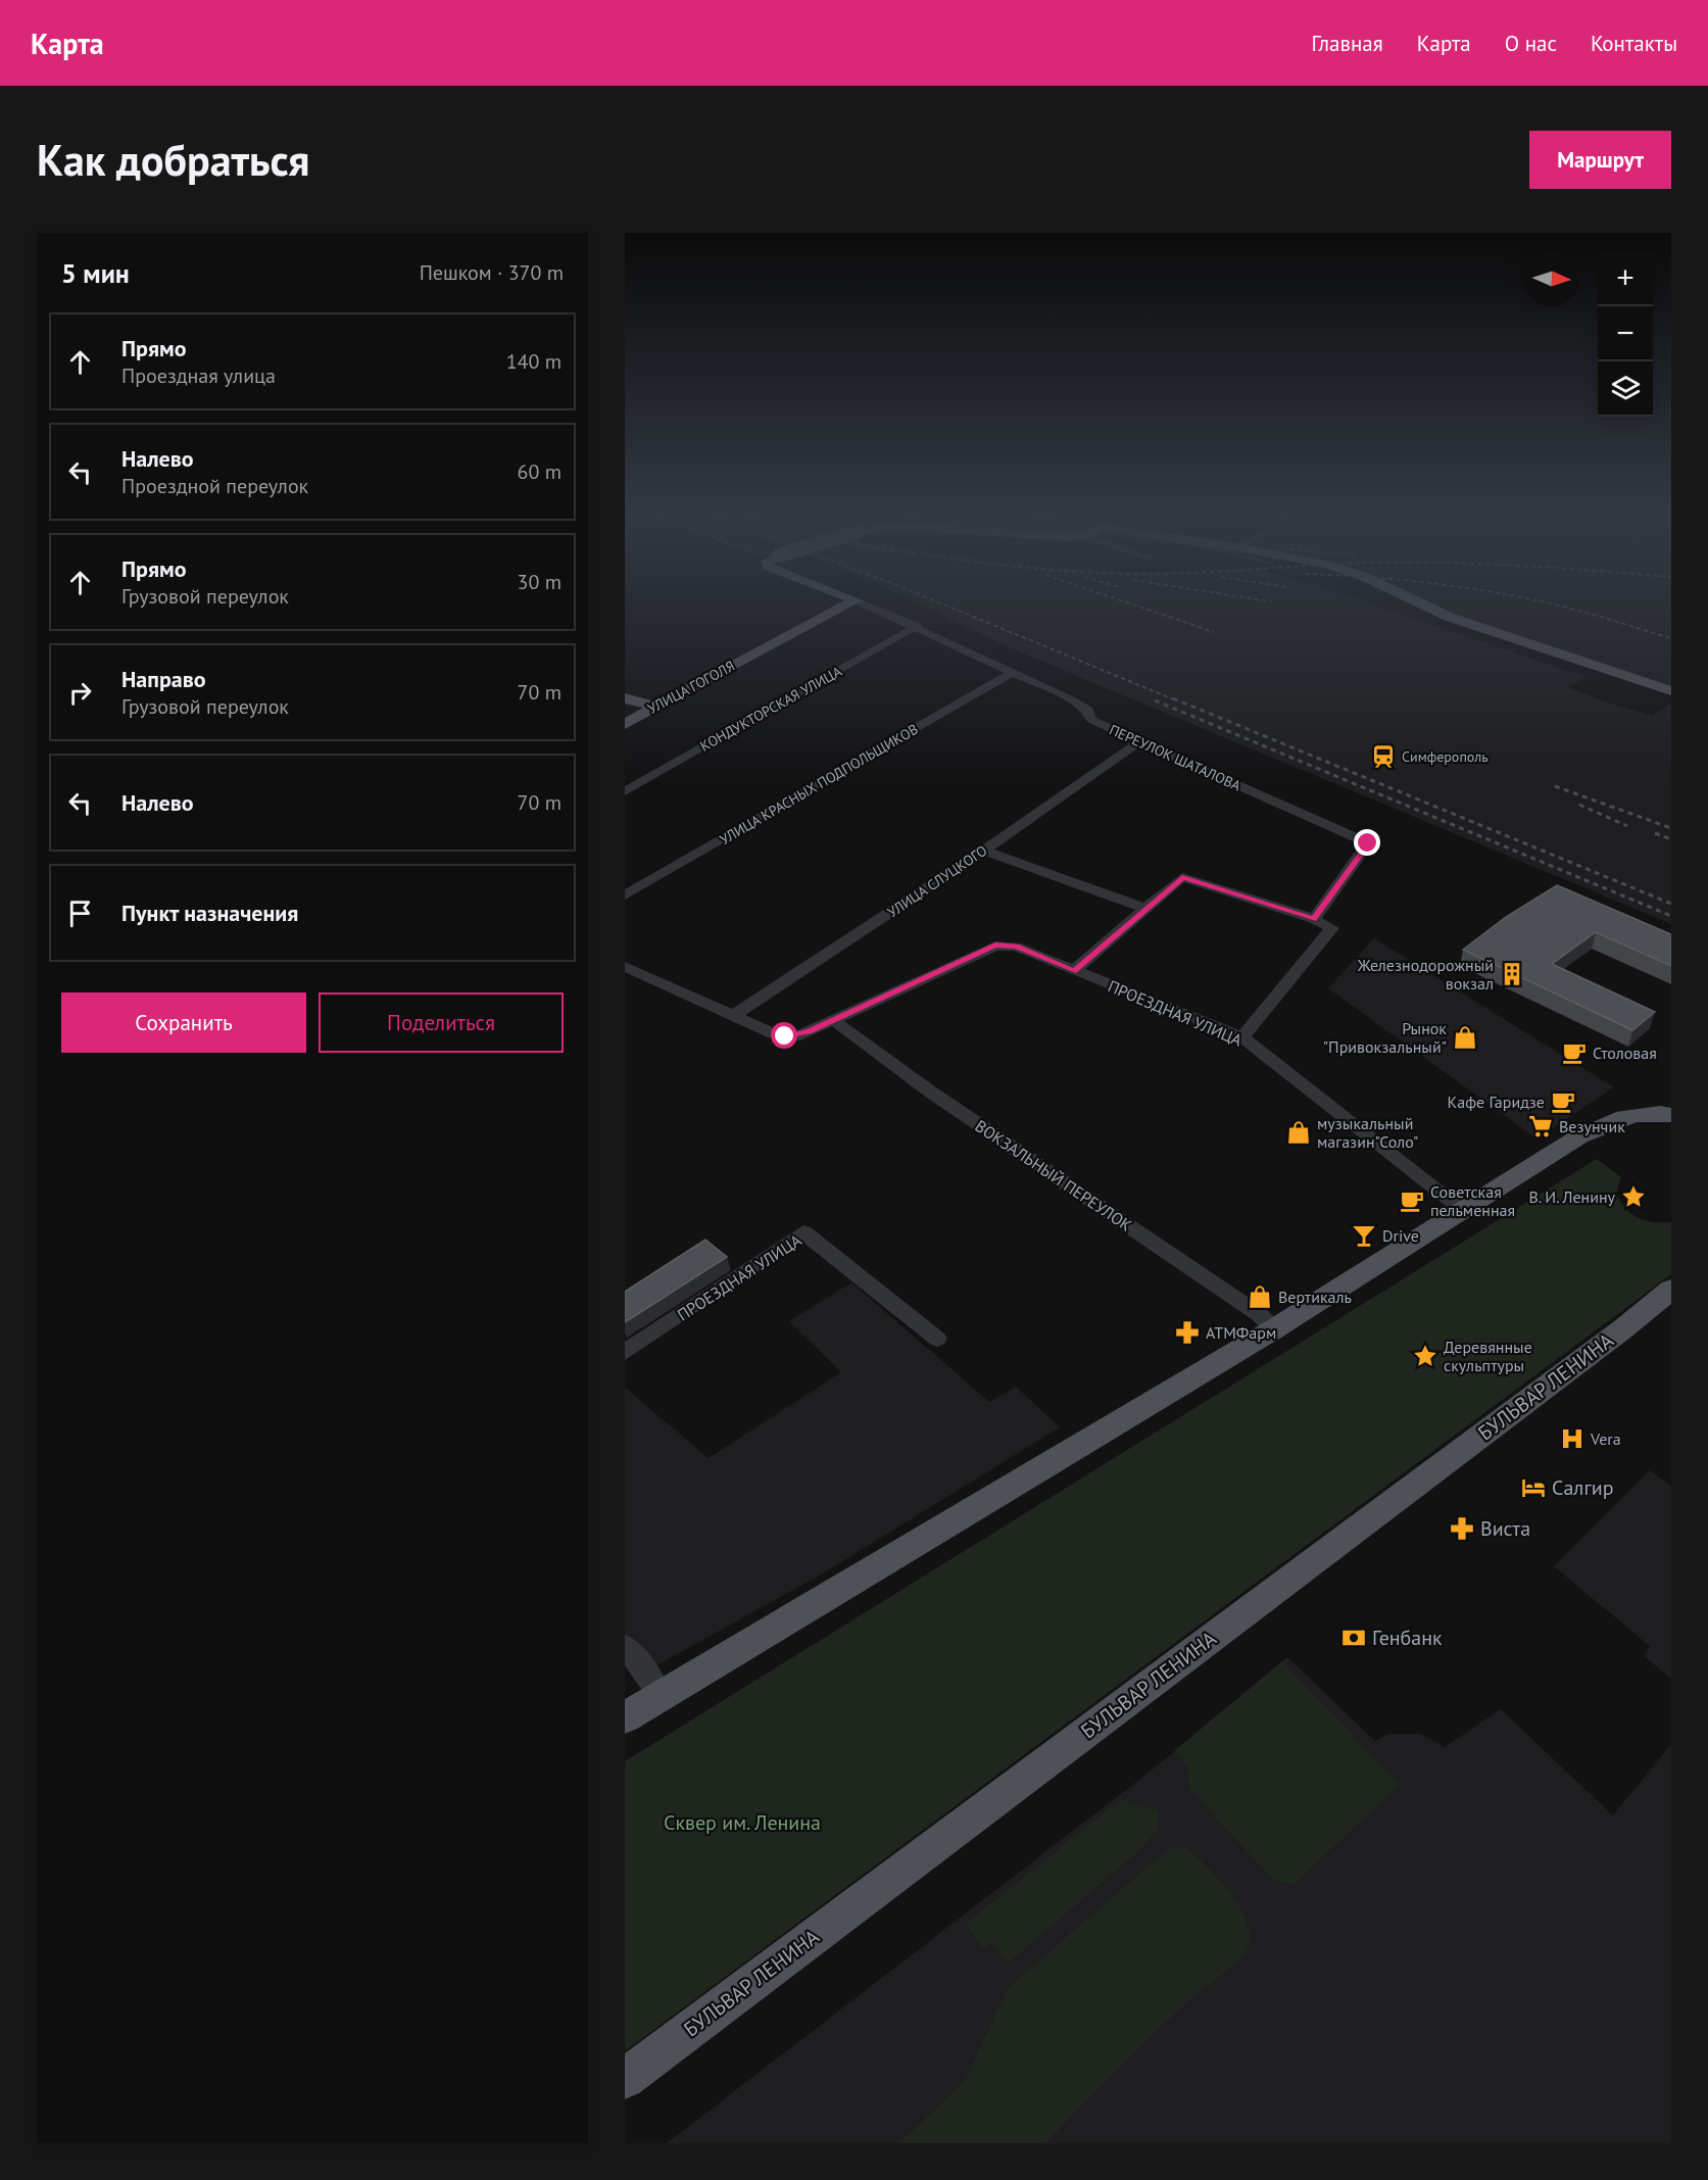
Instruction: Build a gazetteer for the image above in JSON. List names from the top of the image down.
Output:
{
  "streets": {
    "main road": ["УЛИЦА ГОГОЛЯ", "БУЛЬВАР ЛЕНИНА"],
    "street": [
      "КОНДУКТОРСКАЯ УЛИЦА",
      "ПЕРЕУЛОК ШАТАЛОВА",
      "УЛИЦА КРАСНЫХ ПОДПОЛЬЩИКОВ",
      "УЛИЦА СЛУЦКОГО",
      "ПРОЕЗДНАЯ УЛИЦА",
      "ВОКЗАЛЬНЫЙ ПЕРЕУЛОК"
    ]
  },
  "crossings": [
    ["КОНДУКТОРСКАЯ УЛИЦА", "ПЕРЕУЛОК ШАТАЛОВА"],
    ["ПЕРЕУЛОК ШАТАЛОВА", "УЛИЦА КРАСНЫХ ПОДПОЛЬЩИКОВ"],
    ["ПЕРЕУЛОК ШАТАЛОВА", "УЛИЦА СЛУЦКОГО"],
    ["УЛИЦА СЛУЦКОГО", "ПРОЕЗДНАЯ УЛИЦА"],
    ["ПРОЕЗДНАЯ УЛИЦА", "ВОКЗАЛЬНЫЙ ПЕРЕУЛОК"]
  ],
  "parks": ["Сквер им. Ленина"],
  "places": {
    "station": ["Симферополь"],
    "building": ["Железнодорожный вокзал"],
    "shop": ["Рынок \"Привокзальный\"", "музыкальный магазин\"Соло\"", "Вертикаль"],
    "cafe": ["Столовая", "Кафе Гаридзе", "Советская пельменная"],
    "supermarket": ["Везунчик"],
    "place": ["В. И. Ленину", "Деревянные скульптуры"],
    "bar": ["Drive"],
    "pharmacy": ["АТМФарм", "Виста"],
    "hospital": ["Vera"],
    "hotel": ["Салгир"],
    "bank": ["Генбанк"]
  },
  "north": "right",
  "page": {
    "header": "Карта",
    "nav": [
      "Главная",
      "Карта",
      "О нас",
      "Контакты"
    ],
    "buttons": [
      "Маршрут",
      ["Сохранить", "Поделиться"]
    ],
    "title": "Как добраться",
    "heading": ["5 мин", "Пешком · 370 m"],
    "map_buttons": ["+", "−"],
    "list": [
      ["Прямо", "Проездная улица", "140 m"],
      ["Налево", "Проездной переулок", "60 m"],
      ["Прямо", "Грузовой переулок", "30 m"],
      ["Направо", "Грузовой переулок", "70 m"],
      ["Налево", "70 m"],
      "Пункт назначения"
    ]
  }
}
